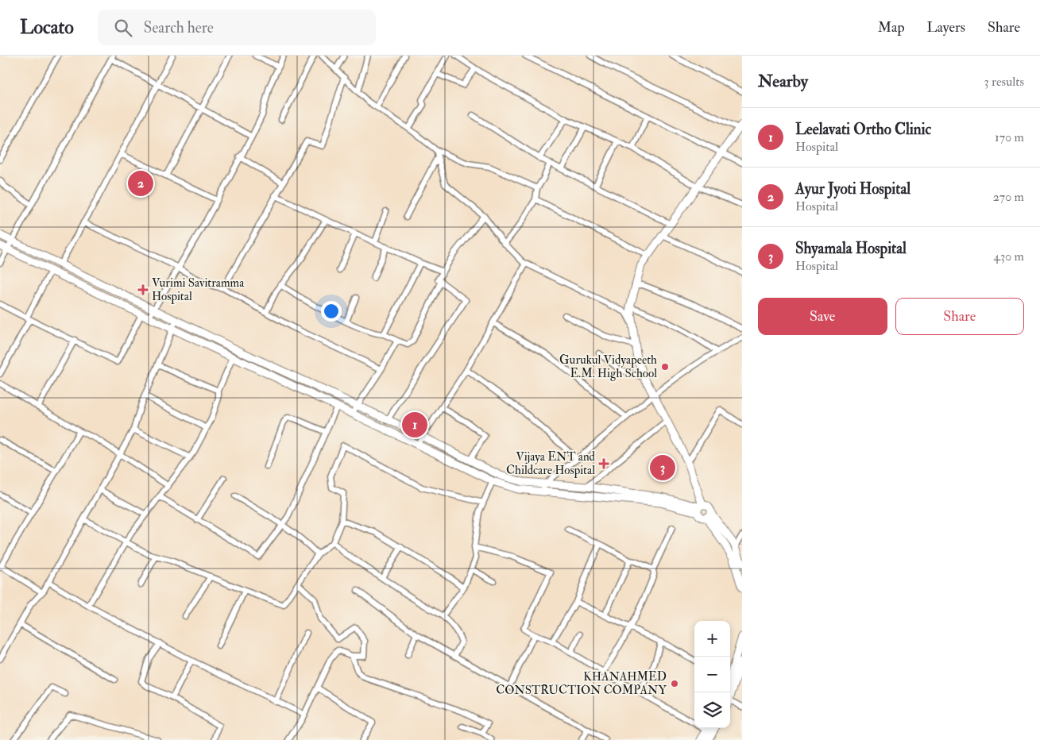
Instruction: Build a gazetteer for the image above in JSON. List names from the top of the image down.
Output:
{
  "places": {
    "health": ["Vurimi Savitramma Hospital", "Vijaya ENT and Childcare Hospital"],
    "other": ["Gurukul Vidyapeeth E.M. High School", "KHANAHMED CONSTRUCTION COMPANY"]
  },
  "page": {
    "header": "Locato",
    "search": "Search here",
    "nav": ["Map", "Layers", "Share"],
    "heading": ["Nearby", "3 results"],
    "list": [
      {
        "mark": "1",
        "name": "Leelavati Ortho Clinic",
        "note": "Hospital",
        "value": "170 m"
      },
      {
        "mark": "2",
        "name": "Ayur Jyoti Hospital",
        "note": "Hospital",
        "value": "270 m"
      },
      {
        "mark": "3",
        "name": "Shyamala Hospital",
        "note": "Hospital",
        "value": "430 m"
      }
    ],
    "pins": ["2", "1", "3"],
    "buttons": ["Save", "Share"],
    "map_buttons": ["+", "−"]
  }
}
